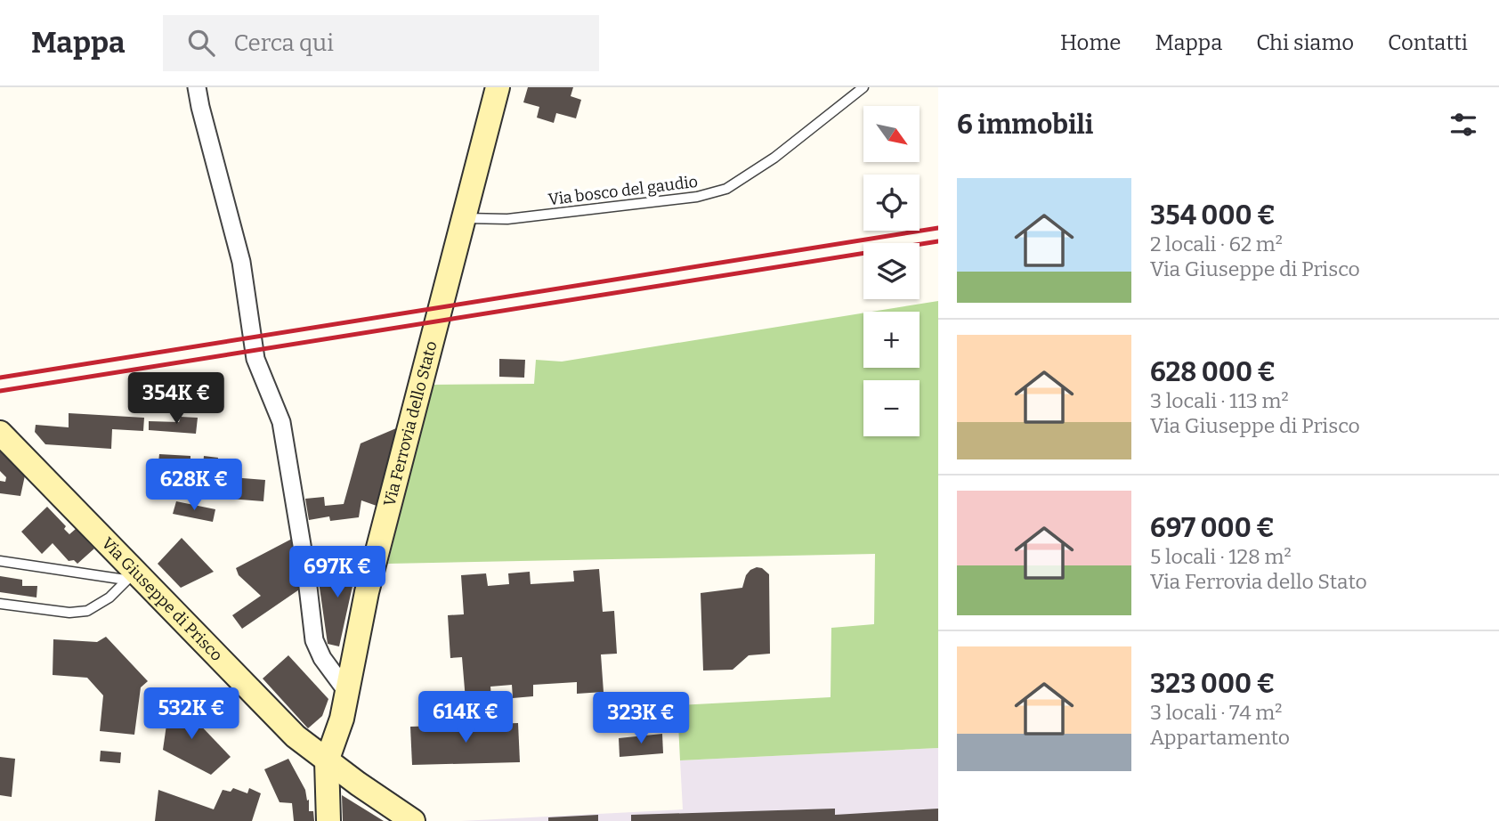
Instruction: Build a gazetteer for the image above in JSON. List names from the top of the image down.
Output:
{
  "streets": {
    "main road": ["Via Ferrovia dello Stato", "Via Giuseppe di Prisco"],
    "lane": ["Via bosco del gaudio"]
  },
  "crossings": [
    ["Via bosco del gaudio", "Via Ferrovia dello Stato"],
    ["Via Ferrovia dello Stato", "Via Giuseppe di Prisco"]
  ],
  "north": "bottom right",
  "page": {
    "header": "Mappa",
    "search": "Cerca qui",
    "nav": [
      "Home",
      "Mappa",
      "Chi siamo",
      "Contatti"
    ],
    "heading": "6 immobili",
    "map_buttons": ["+", "−"],
    "list": [
      {
        "name": "354 000 €",
        "note": "2 locali · 62 m² · Via Giuseppe di Prisco"
      },
      {
        "name": "628 000 €",
        "note": "3 locali · 113 m² · Via Giuseppe di Prisco"
      },
      {
        "name": "697 000 €",
        "note": "5 locali · 128 m² · Via Ferrovia dello Stato"
      },
      {
        "name": "323 000 €",
        "note": "3 locali · 74 m² · Appartamento"
      }
    ],
    "price": [
      "354K €",
      "628K €",
      "697K €",
      "532K €",
      "614K €",
      "323K €"
    ]
  }
}
